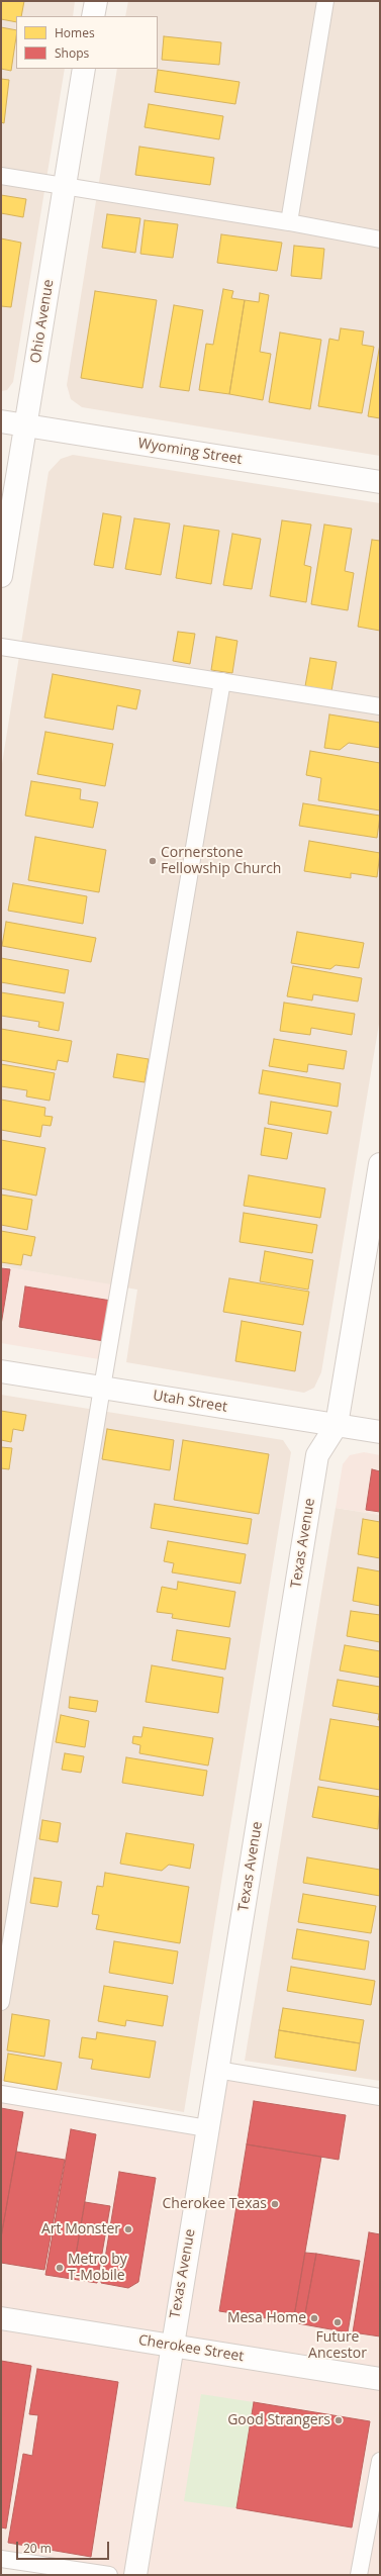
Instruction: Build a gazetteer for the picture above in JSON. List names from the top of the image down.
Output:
{
  "streets": {
    "street": [
      "Ohio Avenue",
      "Wyoming Street",
      "Utah Street",
      "Texas Avenue",
      "Cherokee Street"
    ]
  },
  "crossings": [
    ["Ohio Avenue", "Wyoming Street"],
    ["Utah Street", "Texas Avenue"],
    ["Texas Avenue", "Cherokee Street"]
  ],
  "places": [
    "Cornerstone Fellowship Church",
    "Cherokee Texas",
    "Art Monster",
    "Metro by T-Mobile",
    "Mesa Home",
    "Future Ancestor",
    "Good Strangers"
  ],
  "legend": ["Homes", "Shops"],
  "scale_bar": "20 m"
}
